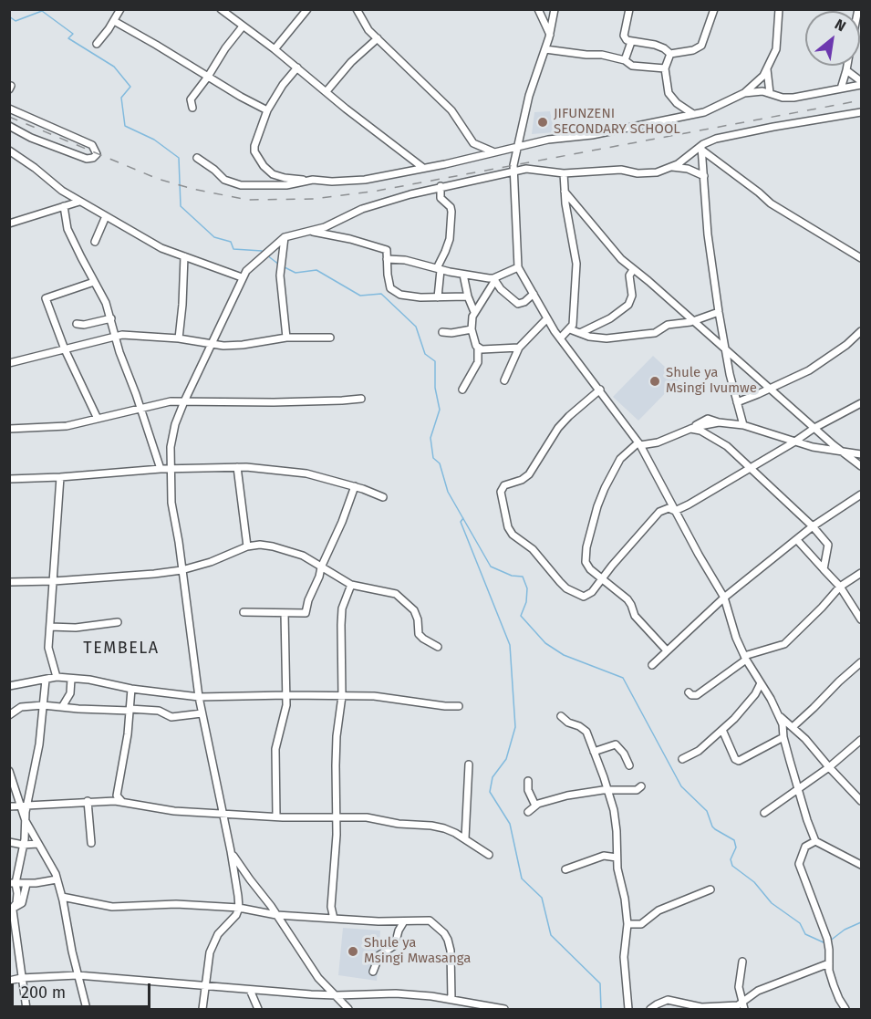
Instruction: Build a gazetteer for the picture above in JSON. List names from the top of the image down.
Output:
{
  "districts": ["TEMBELA"],
  "places": ["JIFUNZENI SECONDARY SCHOOL", "Shule ya Msingi Ivumwe", "Shule ya Msingi Mwasanga"],
  "scale_bar": "200 m",
  "north": "top right"
}
